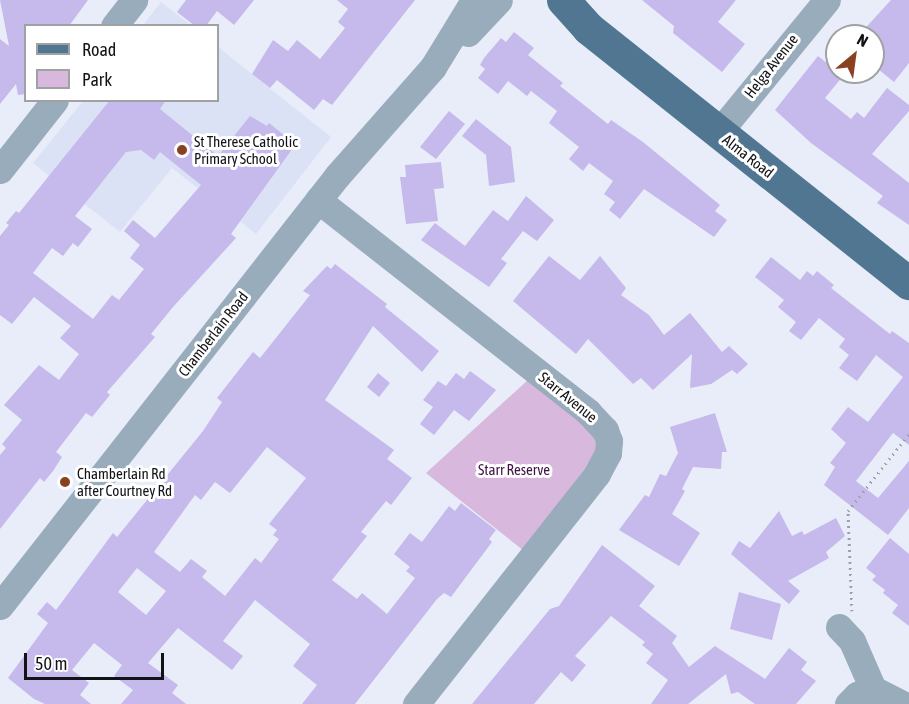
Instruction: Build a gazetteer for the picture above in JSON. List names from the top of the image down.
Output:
{
  "streets": {
    "main road": ["Alma Road"],
    "street": ["Helga Avenue", "Chamberlain Road", "Starr Avenue"]
  },
  "crossings": [
    ["Helga Avenue", "Alma Road"],
    ["Chamberlain Road", "Starr Avenue"]
  ],
  "parks": ["Starr Reserve"],
  "places": ["St Therese Catholic Primary School", "Chamberlain Rd after Courtney Rd"],
  "legend": ["Road", "Park"],
  "scale_bar": "50 m",
  "north": "top right"
}
